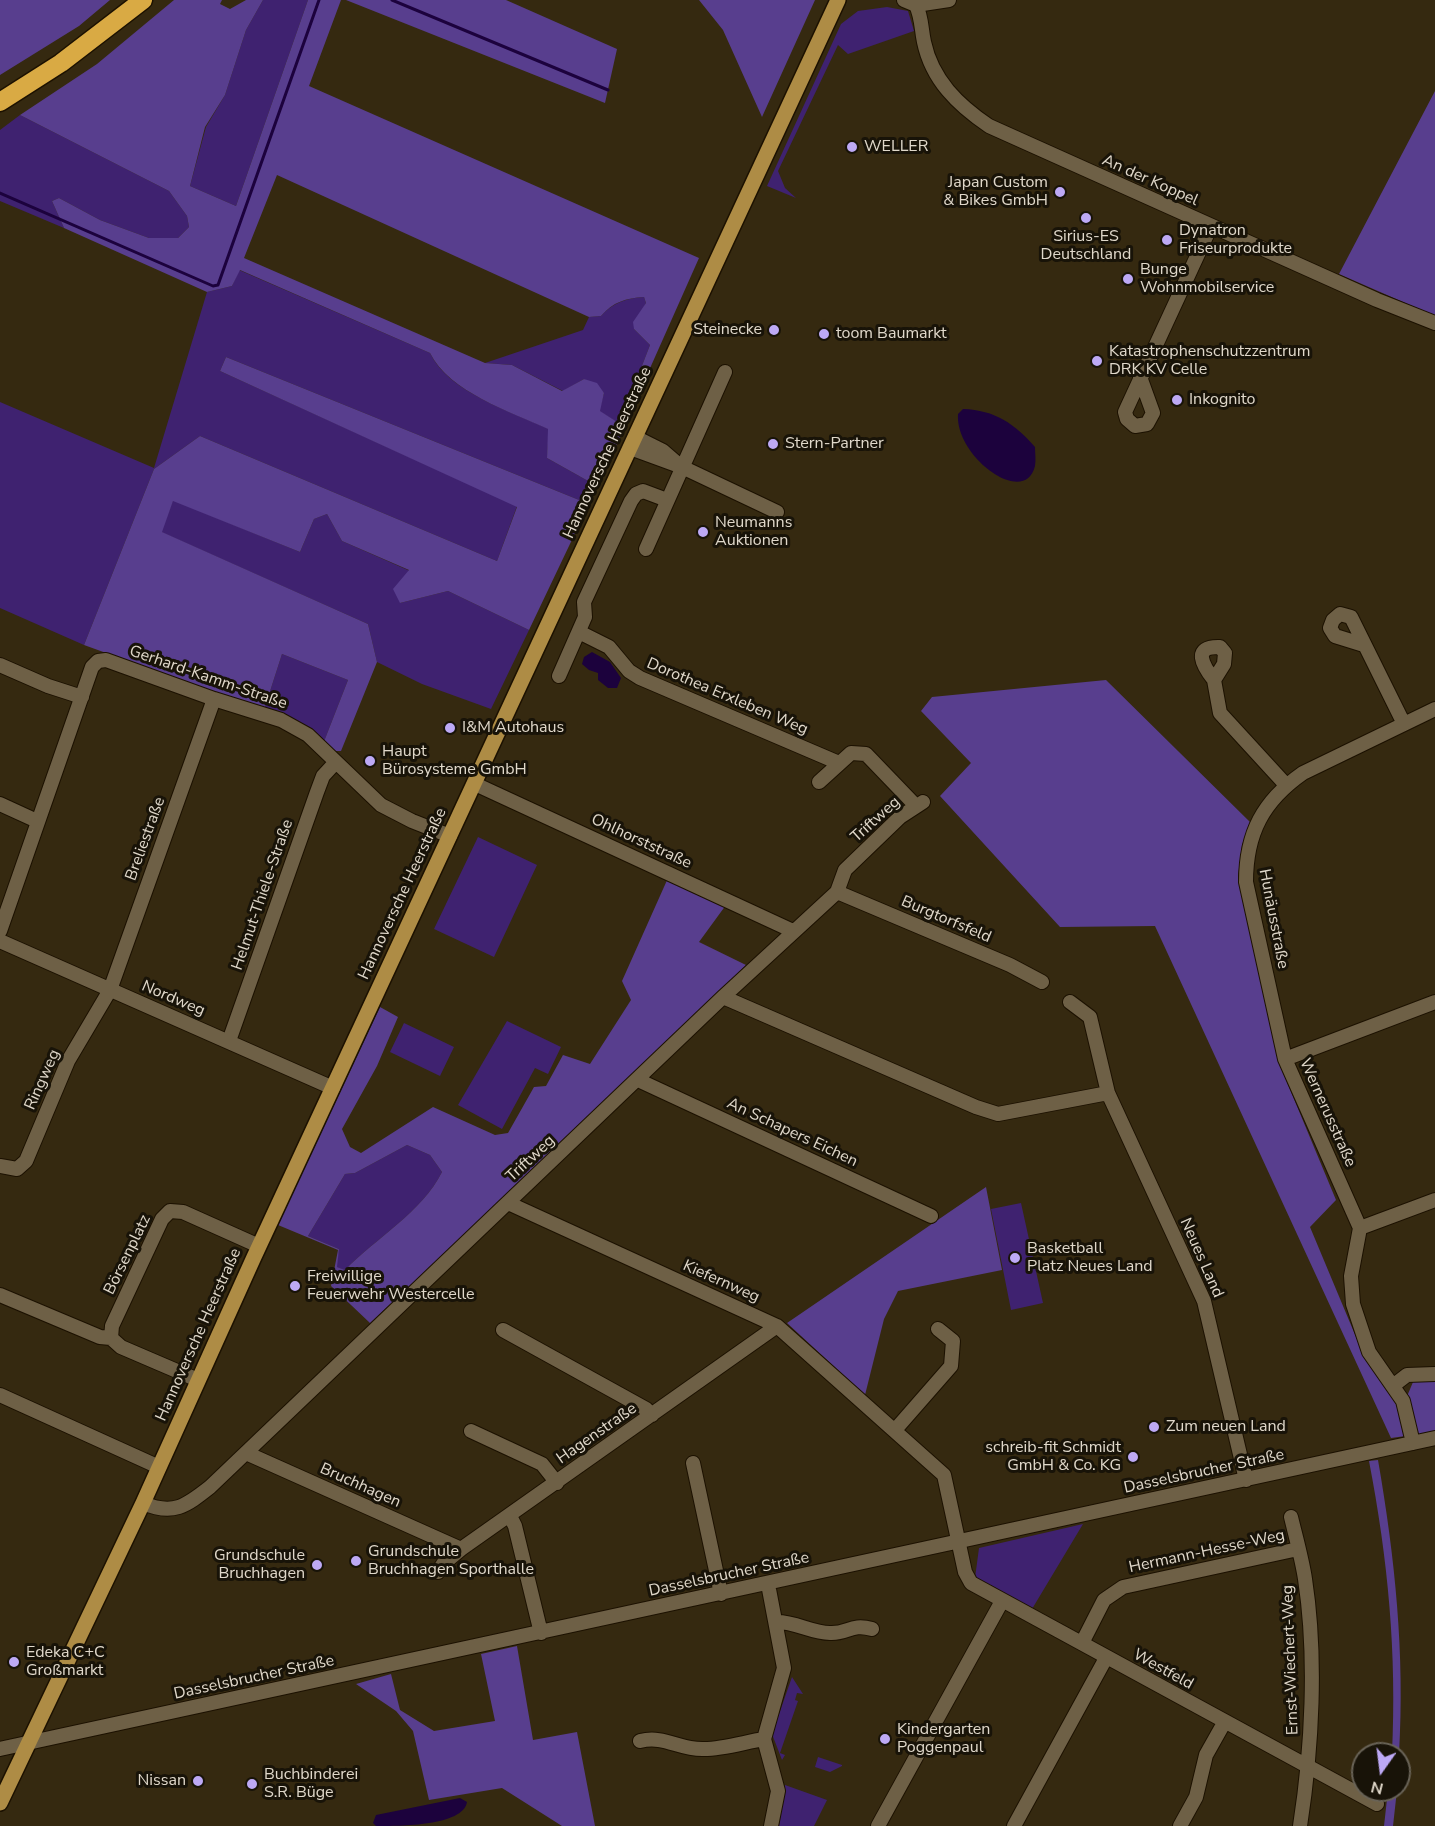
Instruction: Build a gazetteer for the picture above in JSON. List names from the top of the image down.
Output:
{
  "streets": {
    "main road": ["Hannoversche Heerstraße"],
    "street": [
      "An der Koppel",
      "Gerhard-Kamm-Straße",
      "Dorothea Erxleben Weg",
      "Triftweg",
      "Breliestraße",
      "Ohlhorststraße",
      "Helmut-Thiele-Straße",
      "Hunäusstraße",
      "Burgtorfsfeld",
      "Nordweg",
      "Ringweg",
      "Wernerusstraße",
      "An Schapers Eichen",
      "Börsenplatz",
      "Neues Land",
      "Kiefernweg",
      "Hagenstraße",
      "Dasselsbrucher Straße",
      "Bruchhagen",
      "Hermann-Hesse-Weg",
      "Ernst-Wiechert-Weg",
      "Westfeld"
    ]
  },
  "crossings": [
    ["Hannoversche Heerstraße", "Gerhard-Kamm-Straße"],
    ["Hannoversche Heerstraße", "Triftweg"],
    ["Hannoversche Heerstraße", "Ohlhorststraße"],
    ["Hannoversche Heerstraße", "Nordweg"],
    ["Hannoversche Heerstraße", "Börsenplatz"],
    ["Hannoversche Heerstraße", "Dasselsbrucher Straße"],
    ["Gerhard-Kamm-Straße", "Breliestraße"],
    ["Gerhard-Kamm-Straße", "Helmut-Thiele-Straße"],
    ["Dorothea Erxleben Weg", "Triftweg"],
    ["Triftweg", "Ohlhorststraße"],
    ["Triftweg", "Burgtorfsfeld"],
    ["Triftweg", "An Schapers Eichen"],
    ["Triftweg", "Kiefernweg"],
    ["Triftweg", "Bruchhagen"],
    ["Breliestraße", "Nordweg"],
    ["Breliestraße", "Ringweg"],
    ["Helmut-Thiele-Straße", "Nordweg"],
    ["Hunäusstraße", "Wernerusstraße"],
    ["Nordweg", "Ringweg"],
    ["Neues Land", "Dasselsbrucher Straße"],
    ["Kiefernweg", "Hagenstraße"],
    ["Kiefernweg", "Dasselsbrucher Straße"],
    ["Kiefernweg", "Westfeld"],
    ["Hagenstraße", "Bruchhagen"],
    ["Dasselsbrucher Straße", "Westfeld"],
    ["Hermann-Hesse-Weg", "Ernst-Wiechert-Weg"],
    ["Hermann-Hesse-Weg", "Westfeld"],
    ["Ernst-Wiechert-Weg", "Westfeld"]
  ],
  "places": [
    "WELLER",
    "Japan Custom & Bikes GmbH",
    "Sirius-ES Deutschland",
    "Dynatron Friseurprodukte",
    "Bunge Wohnmobilservice",
    "Steinecke",
    "toom Baumarkt",
    "Katastrophenschutzzentrum DRK KV Celle",
    "Inkognito",
    "Stern-Partner",
    "Neumanns Auktionen",
    "I&M Autohaus",
    "Haupt Bürosysteme GmbH",
    "Basketball Platz Neues Land",
    "Freiwillige Feuerwehr Westercelle",
    "Zum neuen Land",
    "schreib-fit Schmidt GmbH & Co. KG",
    "Grundschule Bruchhagen Sporthalle",
    "Grundschule Bruchhagen",
    "Edeka C+C Großmarkt",
    "Kindergarten Poggenpaul",
    "Nissan",
    "Buchbinderei S.R. Büge"
  ],
  "north": "bottom"
}
